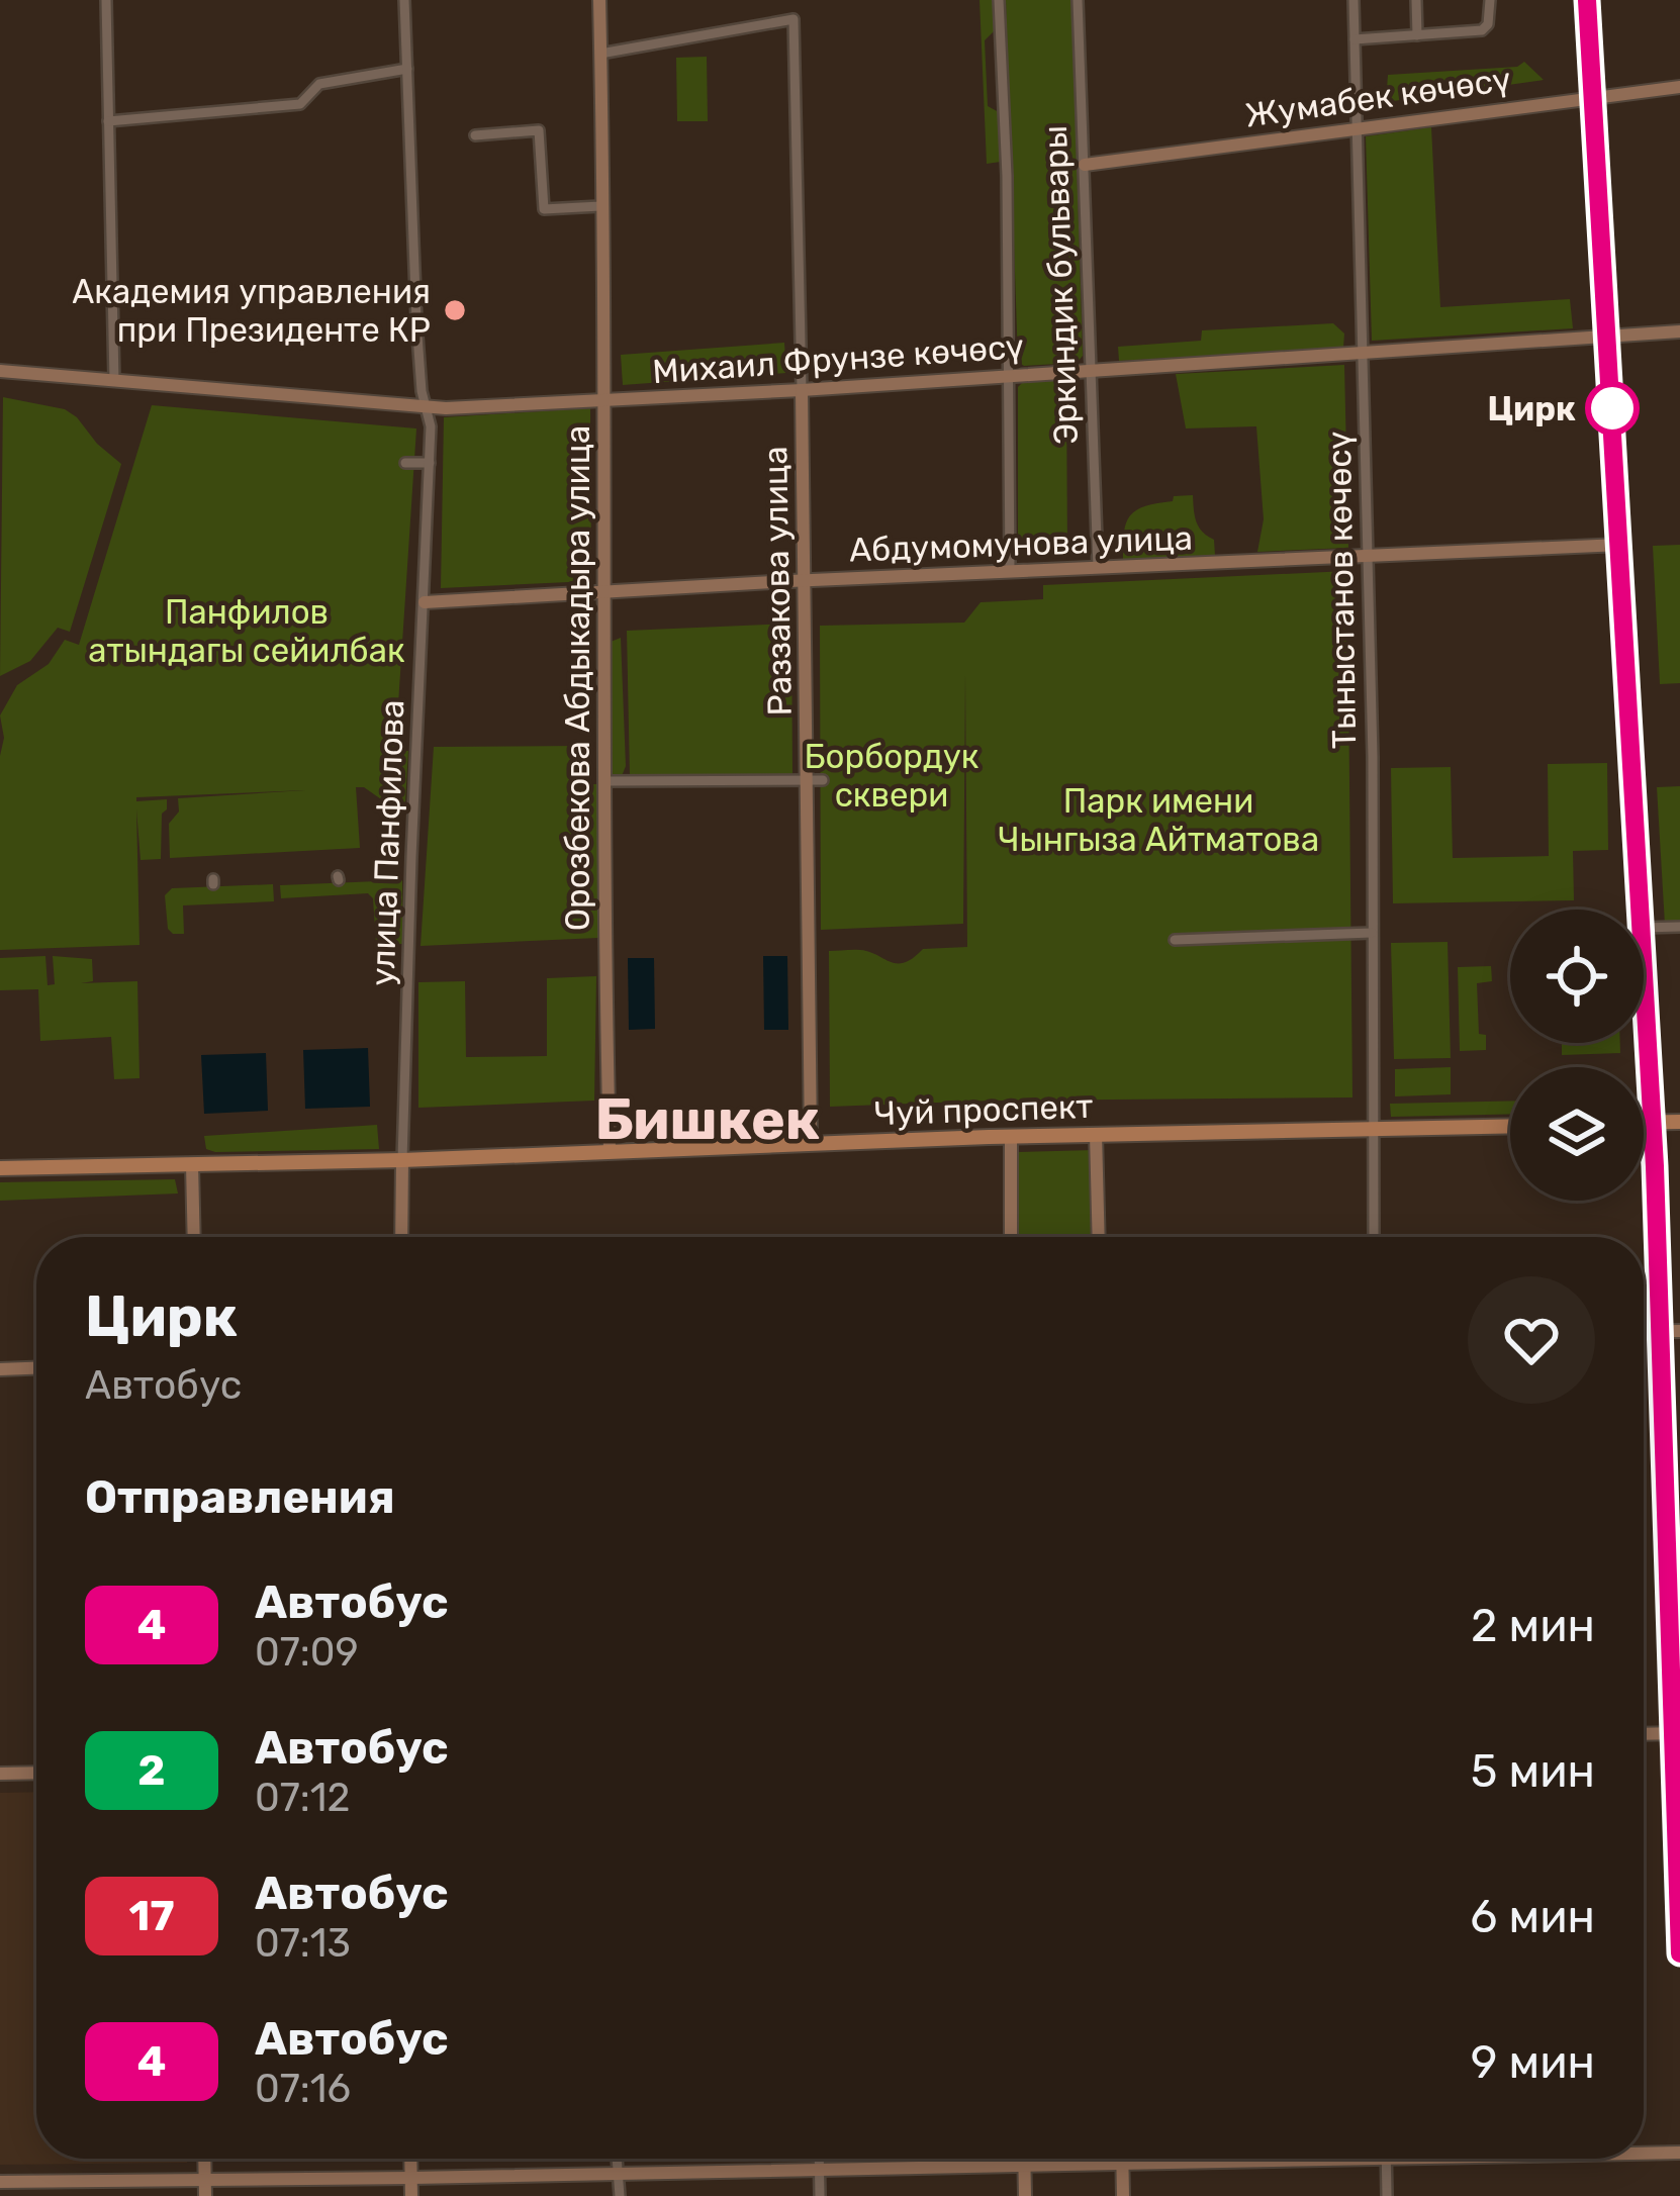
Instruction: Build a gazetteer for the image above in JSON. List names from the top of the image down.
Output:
{
  "streets": {
    "main road": ["Чуй проспект"],
    "street": [
      "Жумабек көчөсү",
      "Эркиндик бульвары",
      "Михаил Фрунзе көчөсү",
      "Абдумомунова улица",
      "Раззакова улица",
      "Тыныстанов көчөсү",
      "Орозбекова Абдыкадыра улица",
      "улица Панфилова"
    ]
  },
  "crossings": [
    ["Жумабек көчөсү", "Эркиндик бульвары"],
    ["Жумабек көчөсү", "Тыныстанов көчөсү"],
    ["Эркиндик бульвары", "Михаил Фрунзе көчөсү"],
    ["Эркиндик бульвары", "Абдумомунова улица"],
    ["Михаил Фрунзе көчөсү", "Раззакова улица"],
    ["Михаил Фрунзе көчөсү", "Тыныстанов көчөсү"],
    ["Михаил Фрунзе көчөсү", "Орозбекова Абдыкадыра улица"],
    ["Михаил Фрунзе көчөсү", "улица Панфилова"],
    ["Абдумомунова улица", "Раззакова улица"],
    ["Абдумомунова улица", "Тыныстанов көчөсү"],
    ["Абдумомунова улица", "Орозбекова Абдыкадыра улица"],
    ["Абдумомунова улица", "улица Панфилова"],
    ["Раззакова улица", "Орозбекова Абдыкадыра улица"],
    ["Раззакова улица", "Чуй проспект"],
    ["Тыныстанов көчөсү", "Чуй проспект"],
    ["Орозбекова Абдыкадыра улица", "Чуй проспект"],
    ["улица Панфилова", "Чуй проспект"]
  ],
  "districts": ["Бишкек"],
  "parks": ["Панфилов атындагы сейилбак", "Борбордук сквери", "Парк имени Чынгыза Айтматова"],
  "places": ["Академия управления при Президенте КР", "Цирк"],
  "lines": ["bus line 4"],
  "page": {
    "heading": [
      ["Цирк", "Автобус"],
      "Отправления"
    ],
    "list": [
      {
        "mark": "4",
        "name": "Автобус",
        "note": "07:09",
        "value": "2 мин"
      },
      {
        "mark": "2",
        "name": "Автобус",
        "note": "07:12",
        "value": "5 мин"
      },
      {
        "mark": "17",
        "name": "Автобус",
        "note": "07:13",
        "value": "6 мин"
      },
      {
        "mark": "4",
        "name": "Автобус",
        "note": "07:16",
        "value": "9 мин"
      }
    ]
  }
}
